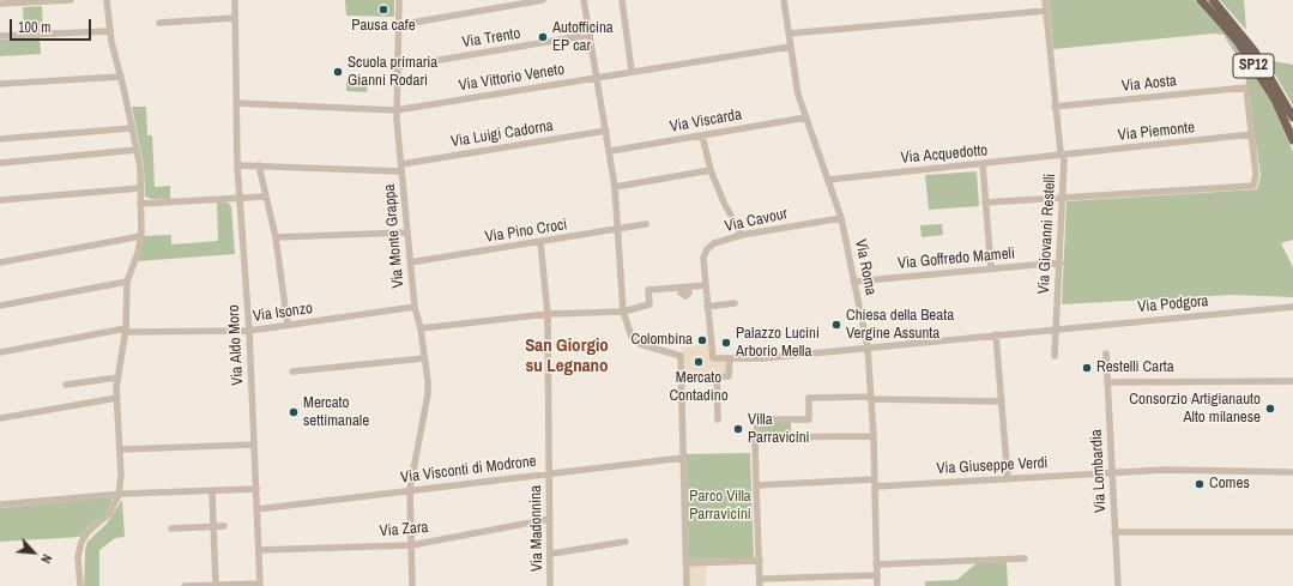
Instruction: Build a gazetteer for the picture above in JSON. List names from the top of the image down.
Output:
{
  "streets": {
    "main road": ["SP12"],
    "street": [
      "Via Trento",
      "Via Vittorio Veneto",
      "Via Aosta",
      "Via Viscarda",
      "Via Piemonte",
      "Via Luigi Cadorna",
      "Via Acquedotto",
      "Via Cavour",
      "Via Pino Croci",
      "Via Giovanni Restelli",
      "Via Monte Grappa",
      "Via Goffredo Mameli",
      "Via Roma",
      "Via Podgora",
      "Via Isonzo",
      "Via Aldo Moro",
      "Via Giuseppe Verdi",
      "Via Visconti di Modrone",
      "Via Lombardia",
      "Via Madonnina",
      "Via Zara"
    ]
  },
  "crossings": [
    ["Via Trento", "Via Monte Grappa"],
    ["Via Vittorio Veneto", "Via Monte Grappa"],
    ["Via Vittorio Veneto", "Via Roma"],
    ["Via Vittorio Veneto", "Via Aldo Moro"],
    ["Via Aosta", "Via Piemonte"],
    ["Via Aosta", "Via Giovanni Restelli"],
    ["Via Viscarda", "Via Roma"],
    ["Via Piemonte", "Via Acquedotto"],
    ["Via Piemonte", "Via Giovanni Restelli"],
    ["Via Luigi Cadorna", "Via Monte Grappa"],
    ["Via Luigi Cadorna", "Via Aldo Moro"],
    ["Via Acquedotto", "Via Giovanni Restelli"],
    ["Via Acquedotto", "Via Roma"],
    ["Via Cavour", "Via Roma"],
    ["Via Cavour", "Via Podgora"],
    ["Via Pino Croci", "Via Monte Grappa"],
    ["Via Pino Croci", "Via Madonnina"],
    ["Via Giovanni Restelli", "Via Goffredo Mameli"],
    ["Via Giovanni Restelli", "Via Podgora"],
    ["Via Monte Grappa", "Via Isonzo"],
    ["Via Monte Grappa", "Via Visconti di Modrone"],
    ["Via Monte Grappa", "Via Zara"],
    ["Via Goffredo Mameli", "Via Roma"],
    ["Via Roma", "Via Podgora"],
    ["Via Roma", "Via Giuseppe Verdi"],
    ["Via Isonzo", "Via Aldo Moro"],
    ["Via Aldo Moro", "Via Visconti di Modrone"],
    ["Via Aldo Moro", "Via Zara"],
    ["Via Giuseppe Verdi", "Via Lombardia"],
    ["Via Visconti di Modrone", "Via Madonnina"],
    ["Via Madonnina", "Via Zara"]
  ],
  "districts": ["San Giorgio su Legnano"],
  "parks": ["Parco Villa Parravicini"],
  "places": [
    "Pausa cafe",
    "Autofficina EP car",
    "Scuola primaria Gianni Rodari",
    "Chiesa della Beata Vergine Assunta",
    "Colombina",
    "Palazzo Lucini Arborio Mella",
    "Mercato Contadino",
    "Restelli Carta",
    "Consorzio Artigianauto Alto milanese",
    "Mercato settimanale",
    "Villa Parravicini",
    "Comes"
  ],
  "scale_bar": "100 m",
  "north": "bottom right"
}
